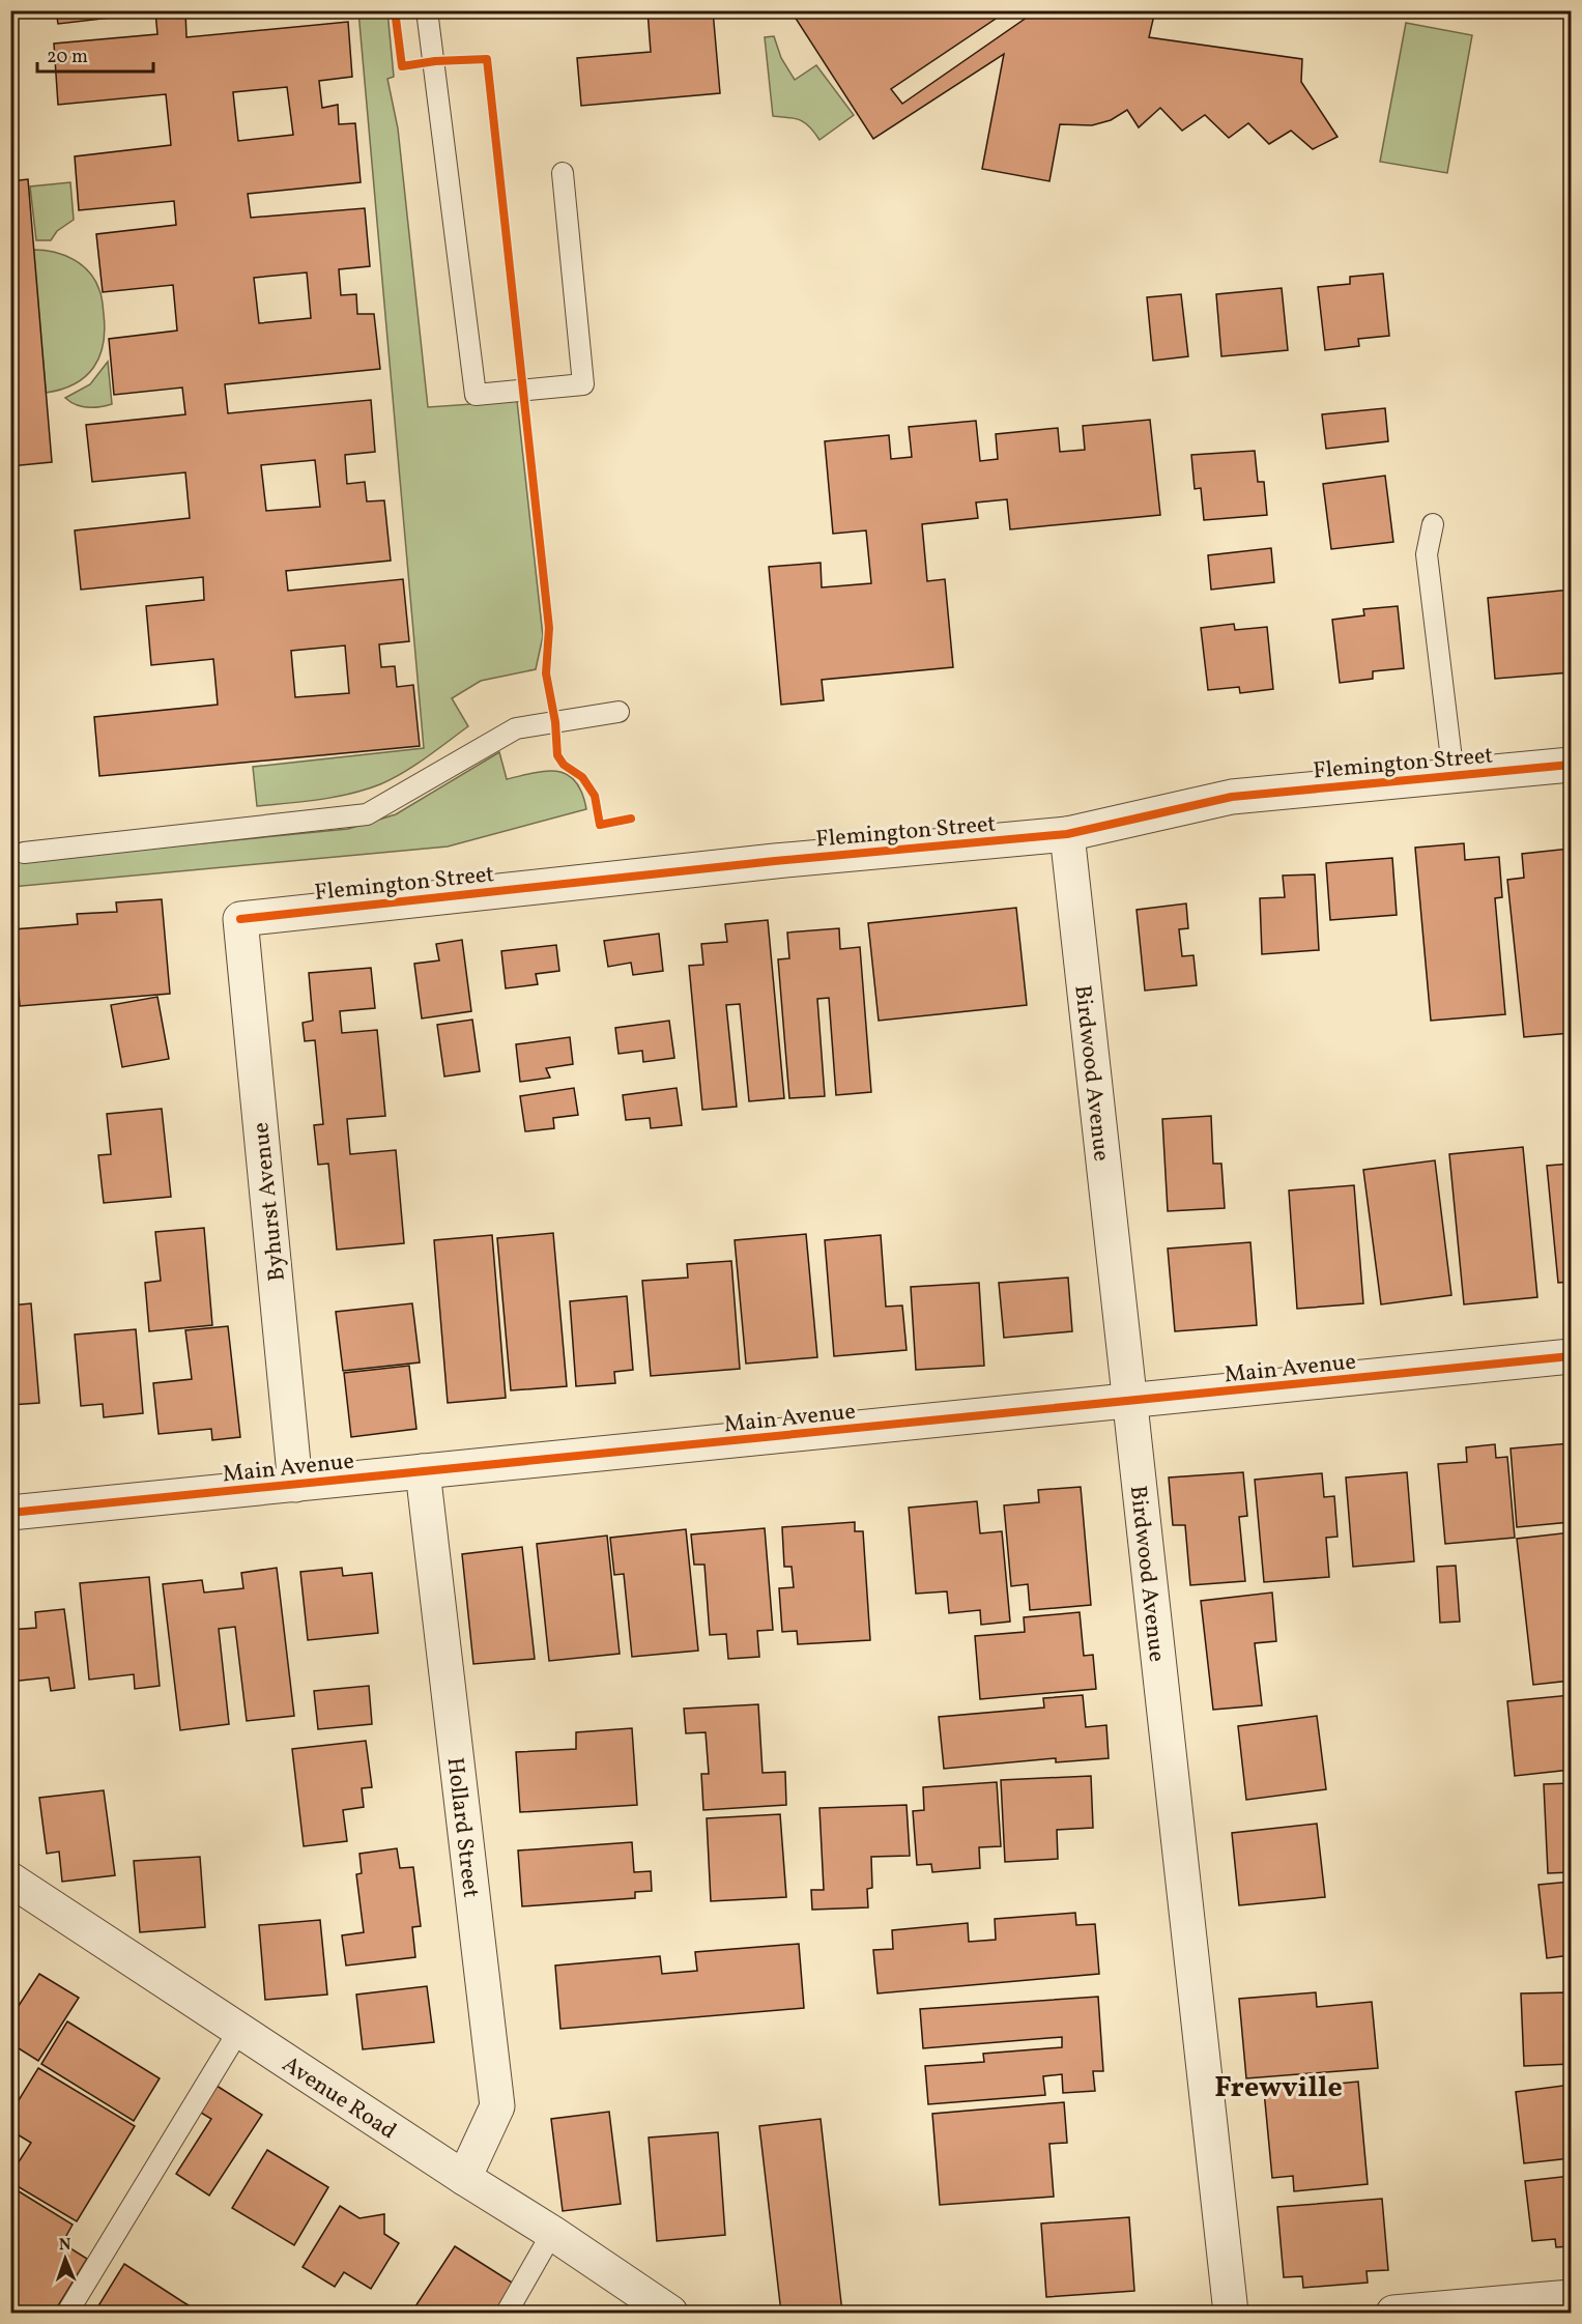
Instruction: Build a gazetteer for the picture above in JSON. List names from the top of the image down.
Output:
{
  "streets": {
    "street": [
      "Flemington Street",
      "Birdwood Avenue",
      "Byhurst Avenue",
      "Main Avenue",
      "Hollard Street",
      "Avenue Road"
    ]
  },
  "crossings": [
    ["Flemington Street", "Birdwood Avenue"],
    ["Flemington Street", "Byhurst Avenue"],
    ["Birdwood Avenue", "Main Avenue"],
    ["Byhurst Avenue", "Main Avenue"],
    ["Main Avenue", "Hollard Street"],
    ["Hollard Street", "Avenue Road"]
  ],
  "districts": ["Frewville"],
  "scale_bar": "20 m",
  "north": "top"
}
